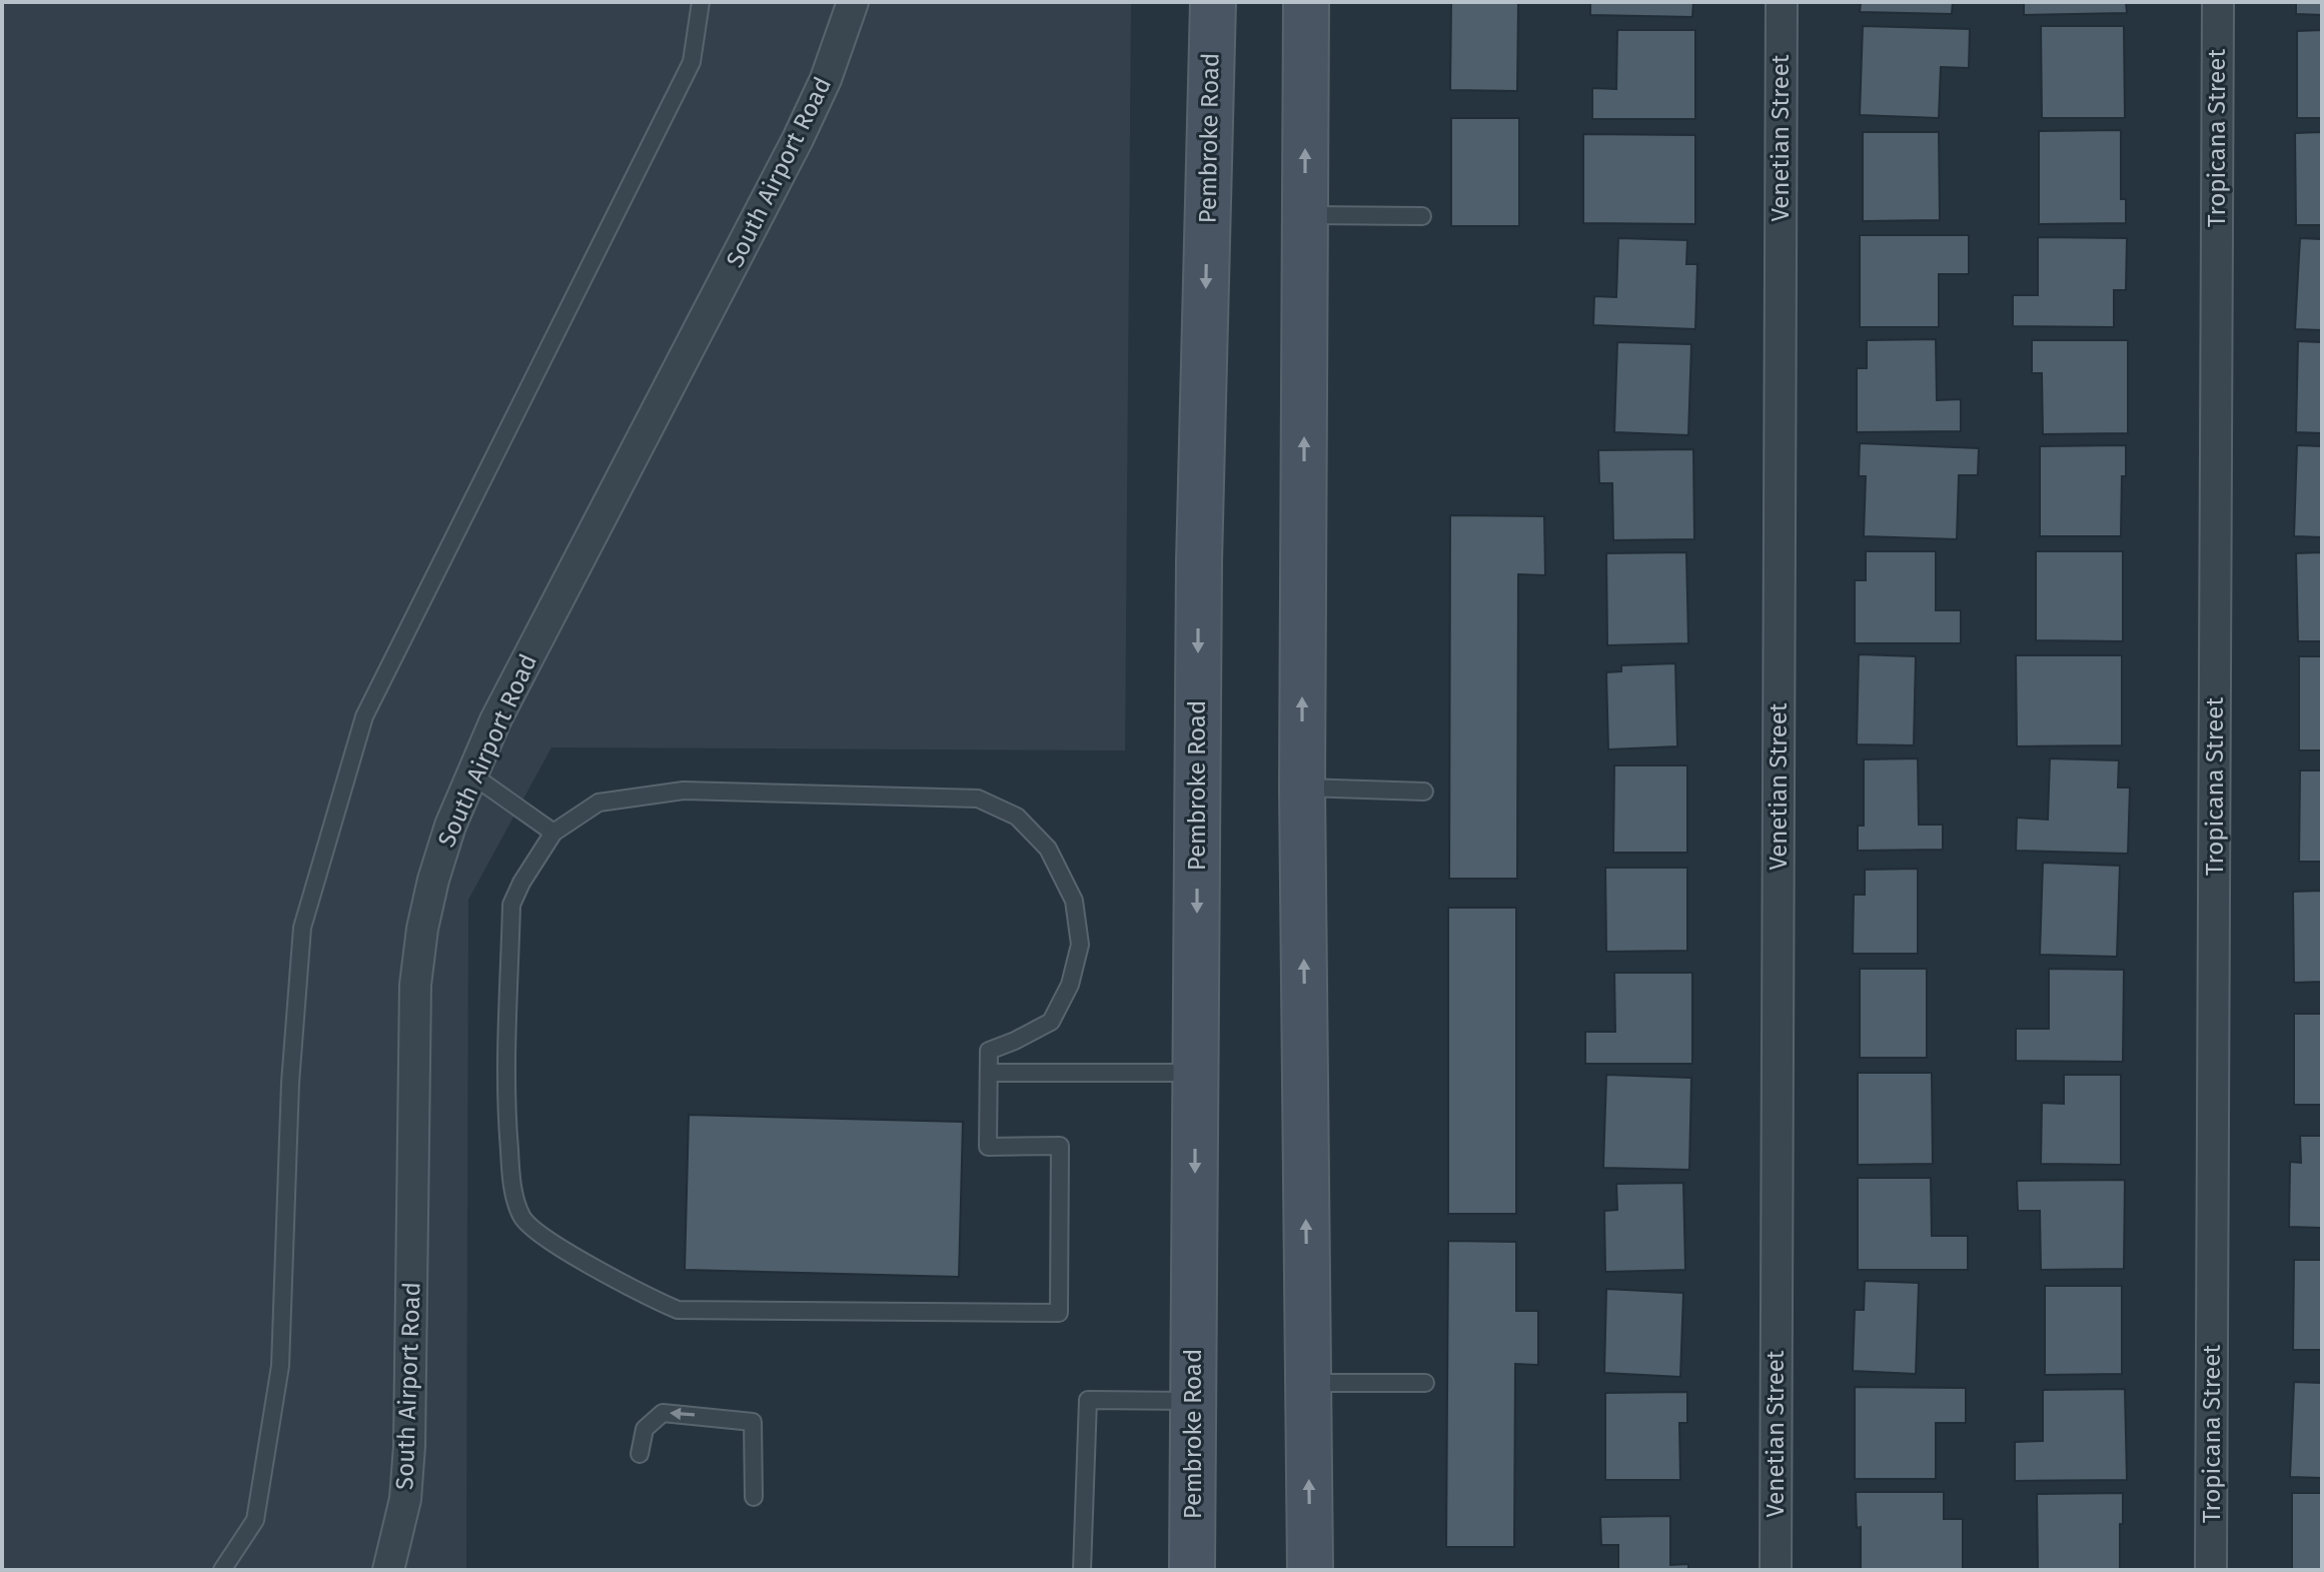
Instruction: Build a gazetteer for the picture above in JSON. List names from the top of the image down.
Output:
{
  "streets": {
    "main road": ["Pembroke Road"],
    "street": ["Venetian Street", "Tropicana Street", "South Airport Road"]
  }
}
